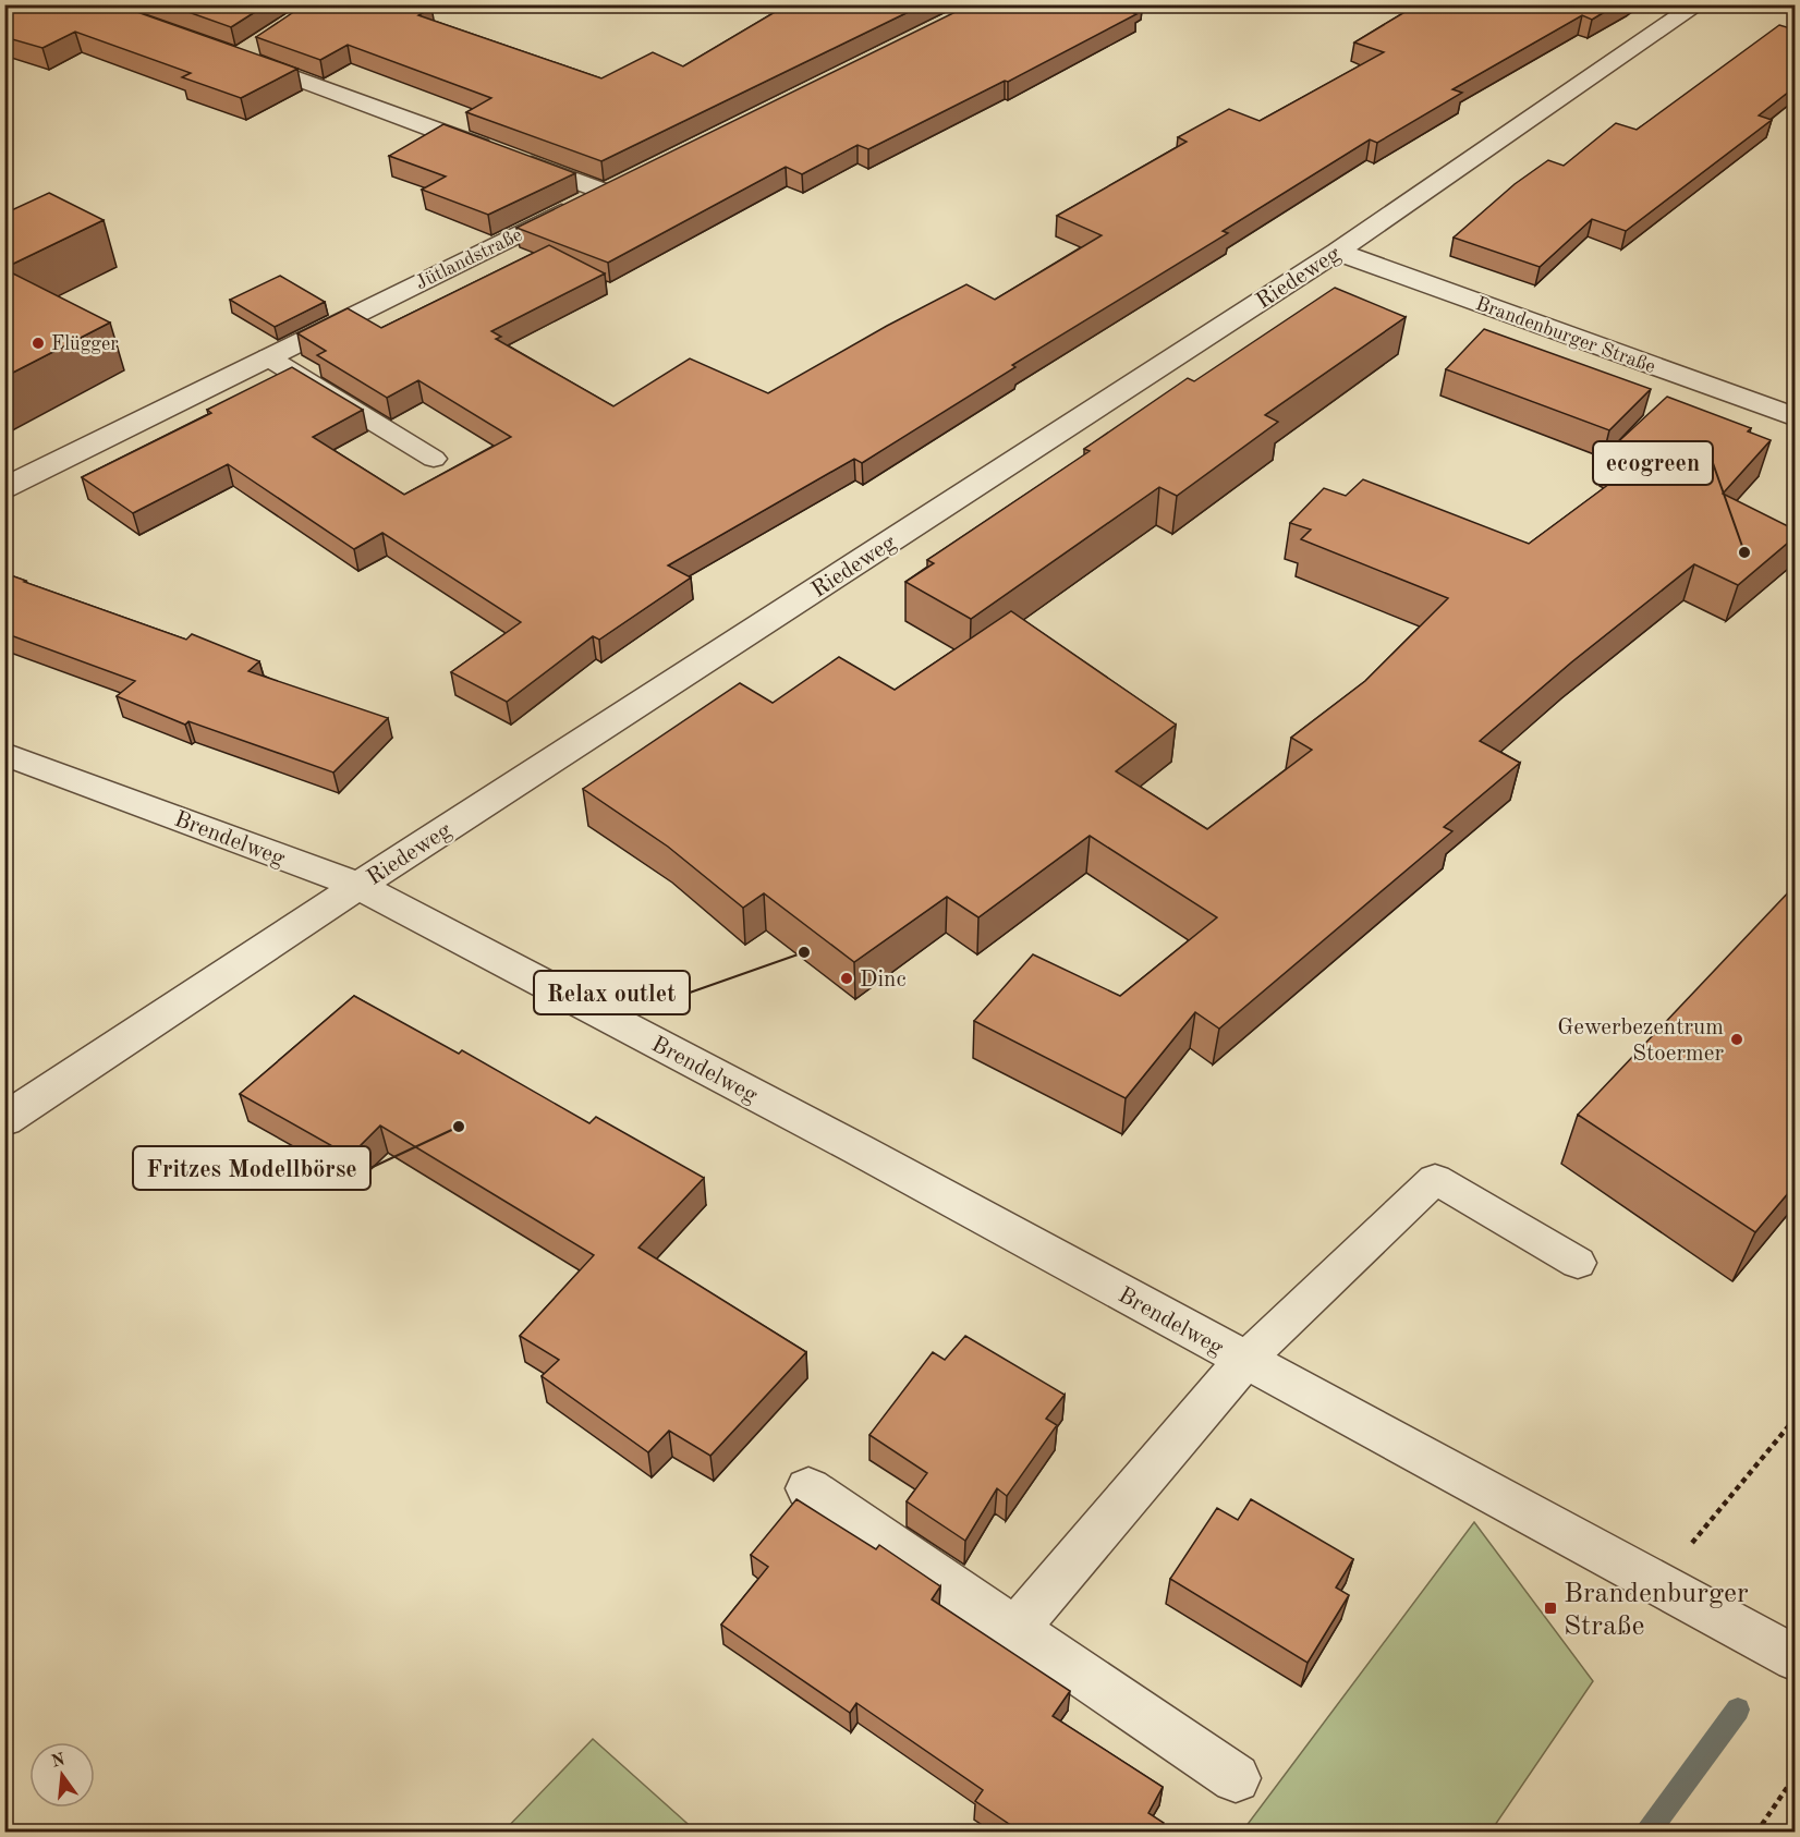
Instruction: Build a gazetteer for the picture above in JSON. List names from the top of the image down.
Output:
{
  "streets": {
    "street": [
      "Jütlandstraße",
      "Riedeweg",
      "Brandenburger Straße",
      "Brendelweg"
    ]
  },
  "crossings": [
    ["Riedeweg", "Brandenburger Straße"],
    ["Riedeweg", "Brendelweg"]
  ],
  "places": {
    "other": [
      "Flügger",
      "ecogreen",
      "Relax outlet",
      "Dinc",
      "Gewerbezentrum Stoermer",
      "Fritzes Modellbörse"
    ],
    "transit": ["Brandenburger Straße"]
  },
  "north": "top"
}
